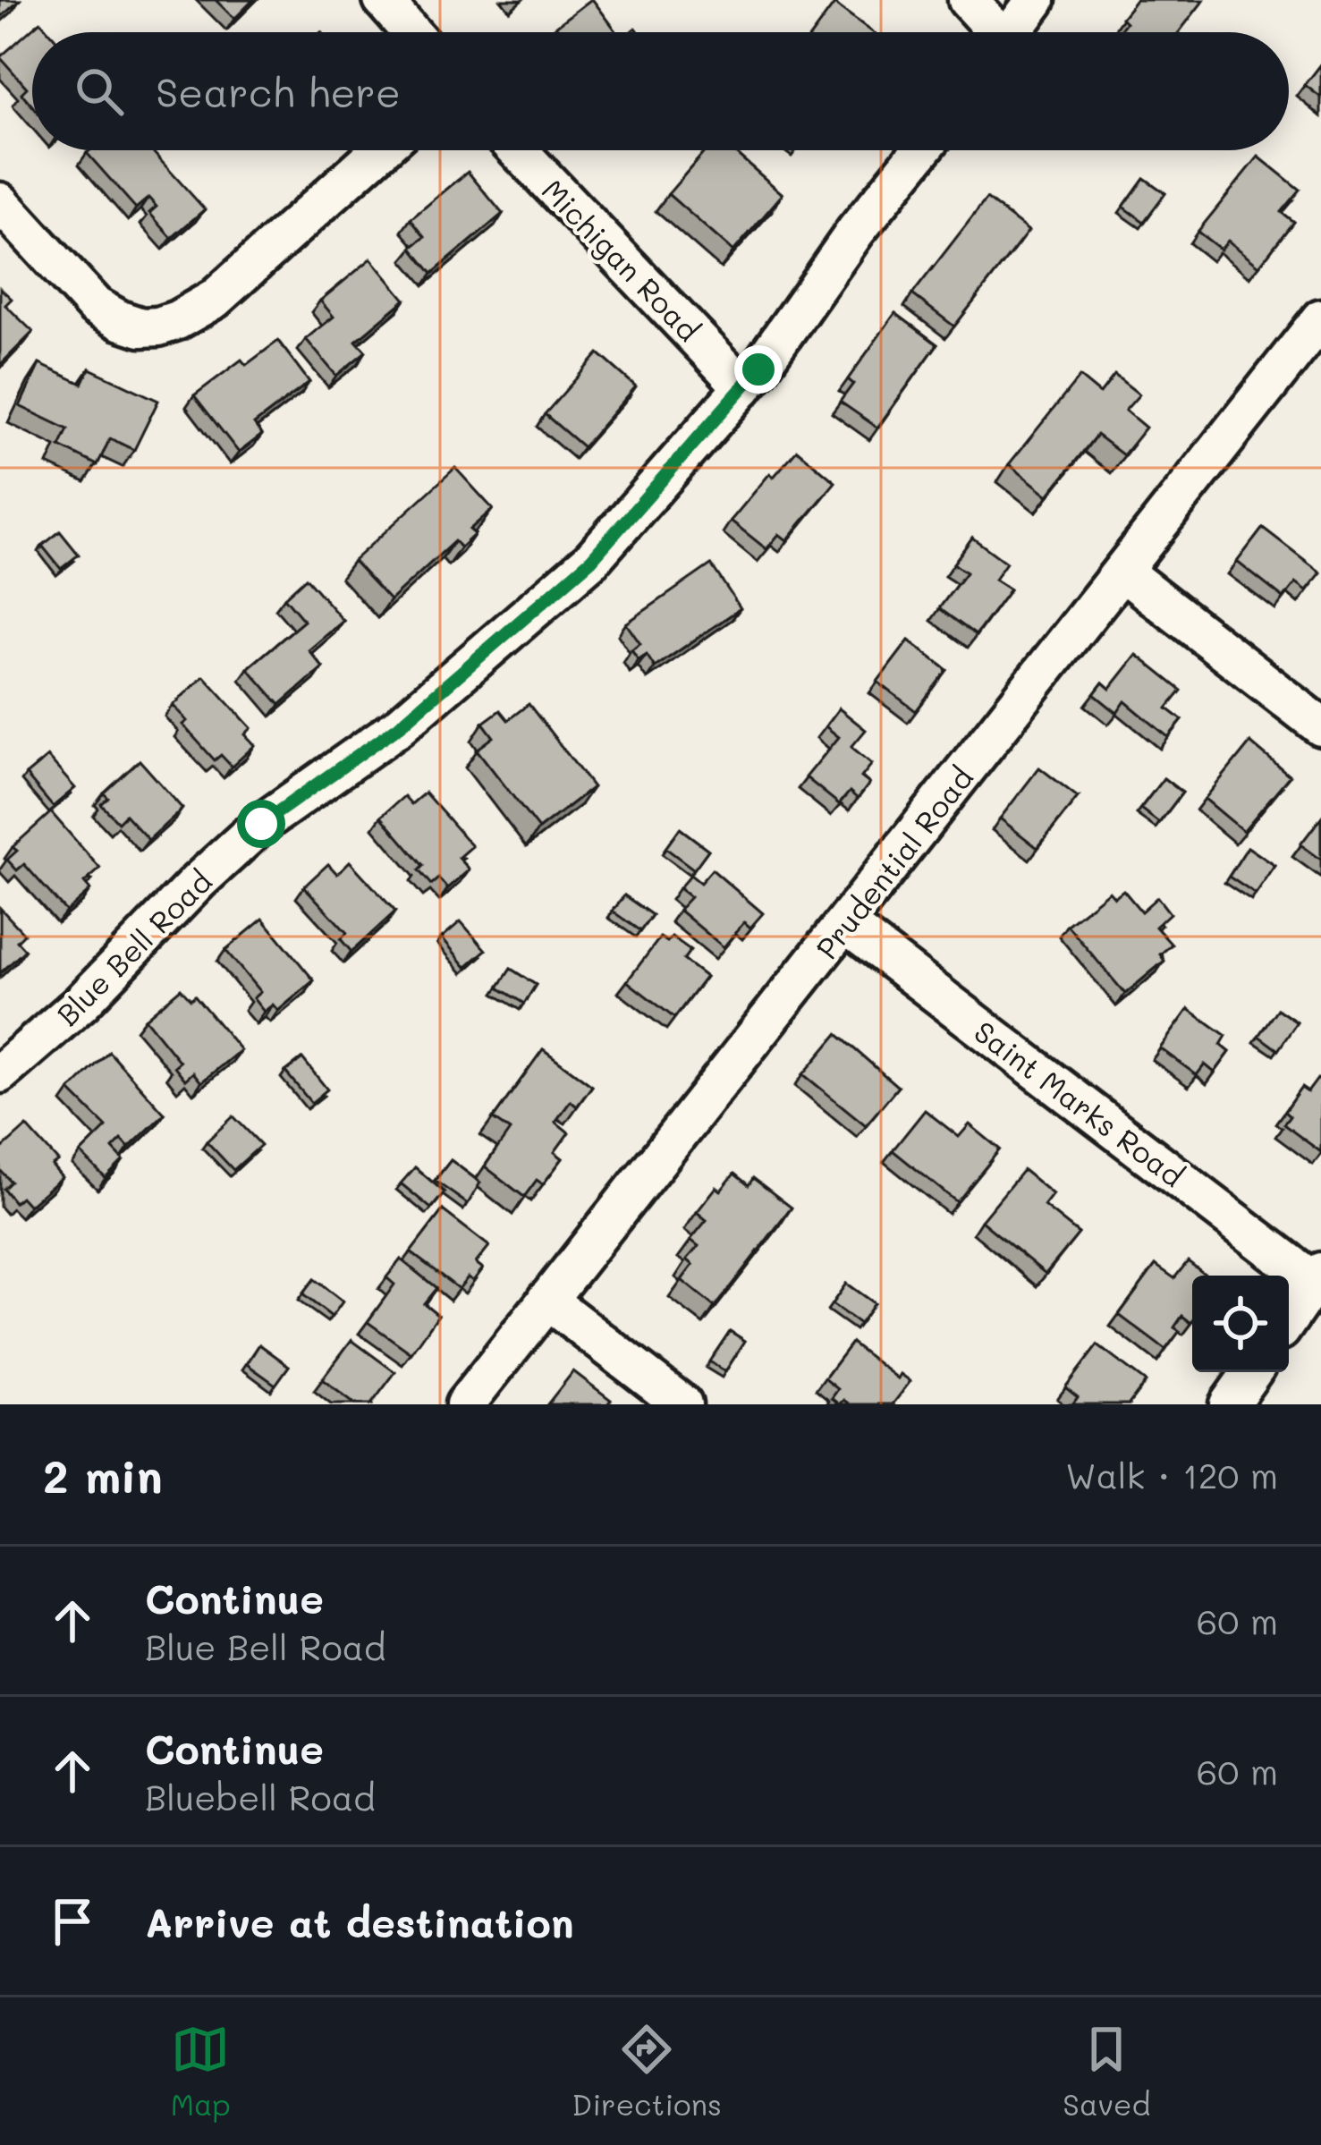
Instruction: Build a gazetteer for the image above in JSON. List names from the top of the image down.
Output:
{
  "streets": {
    "street": [
      "Michigan Road",
      "Prudential Road",
      "Blue Bell Road",
      "Saint Marks Road"
    ]
  },
  "crossings": [
    ["Michigan Road", "Blue Bell Road"],
    ["Prudential Road", "Saint Marks Road"]
  ],
  "page": {
    "search": "Search here",
    "heading": ["2 min", "Walk · 120 m"],
    "list": [
      ["Continue", "Blue Bell Road", "60 m"],
      ["Continue", "Bluebell Road", "60 m"],
      "Arrive at destination"
    ],
    "nav": ["Map", "Directions", "Saved"]
  }
}
